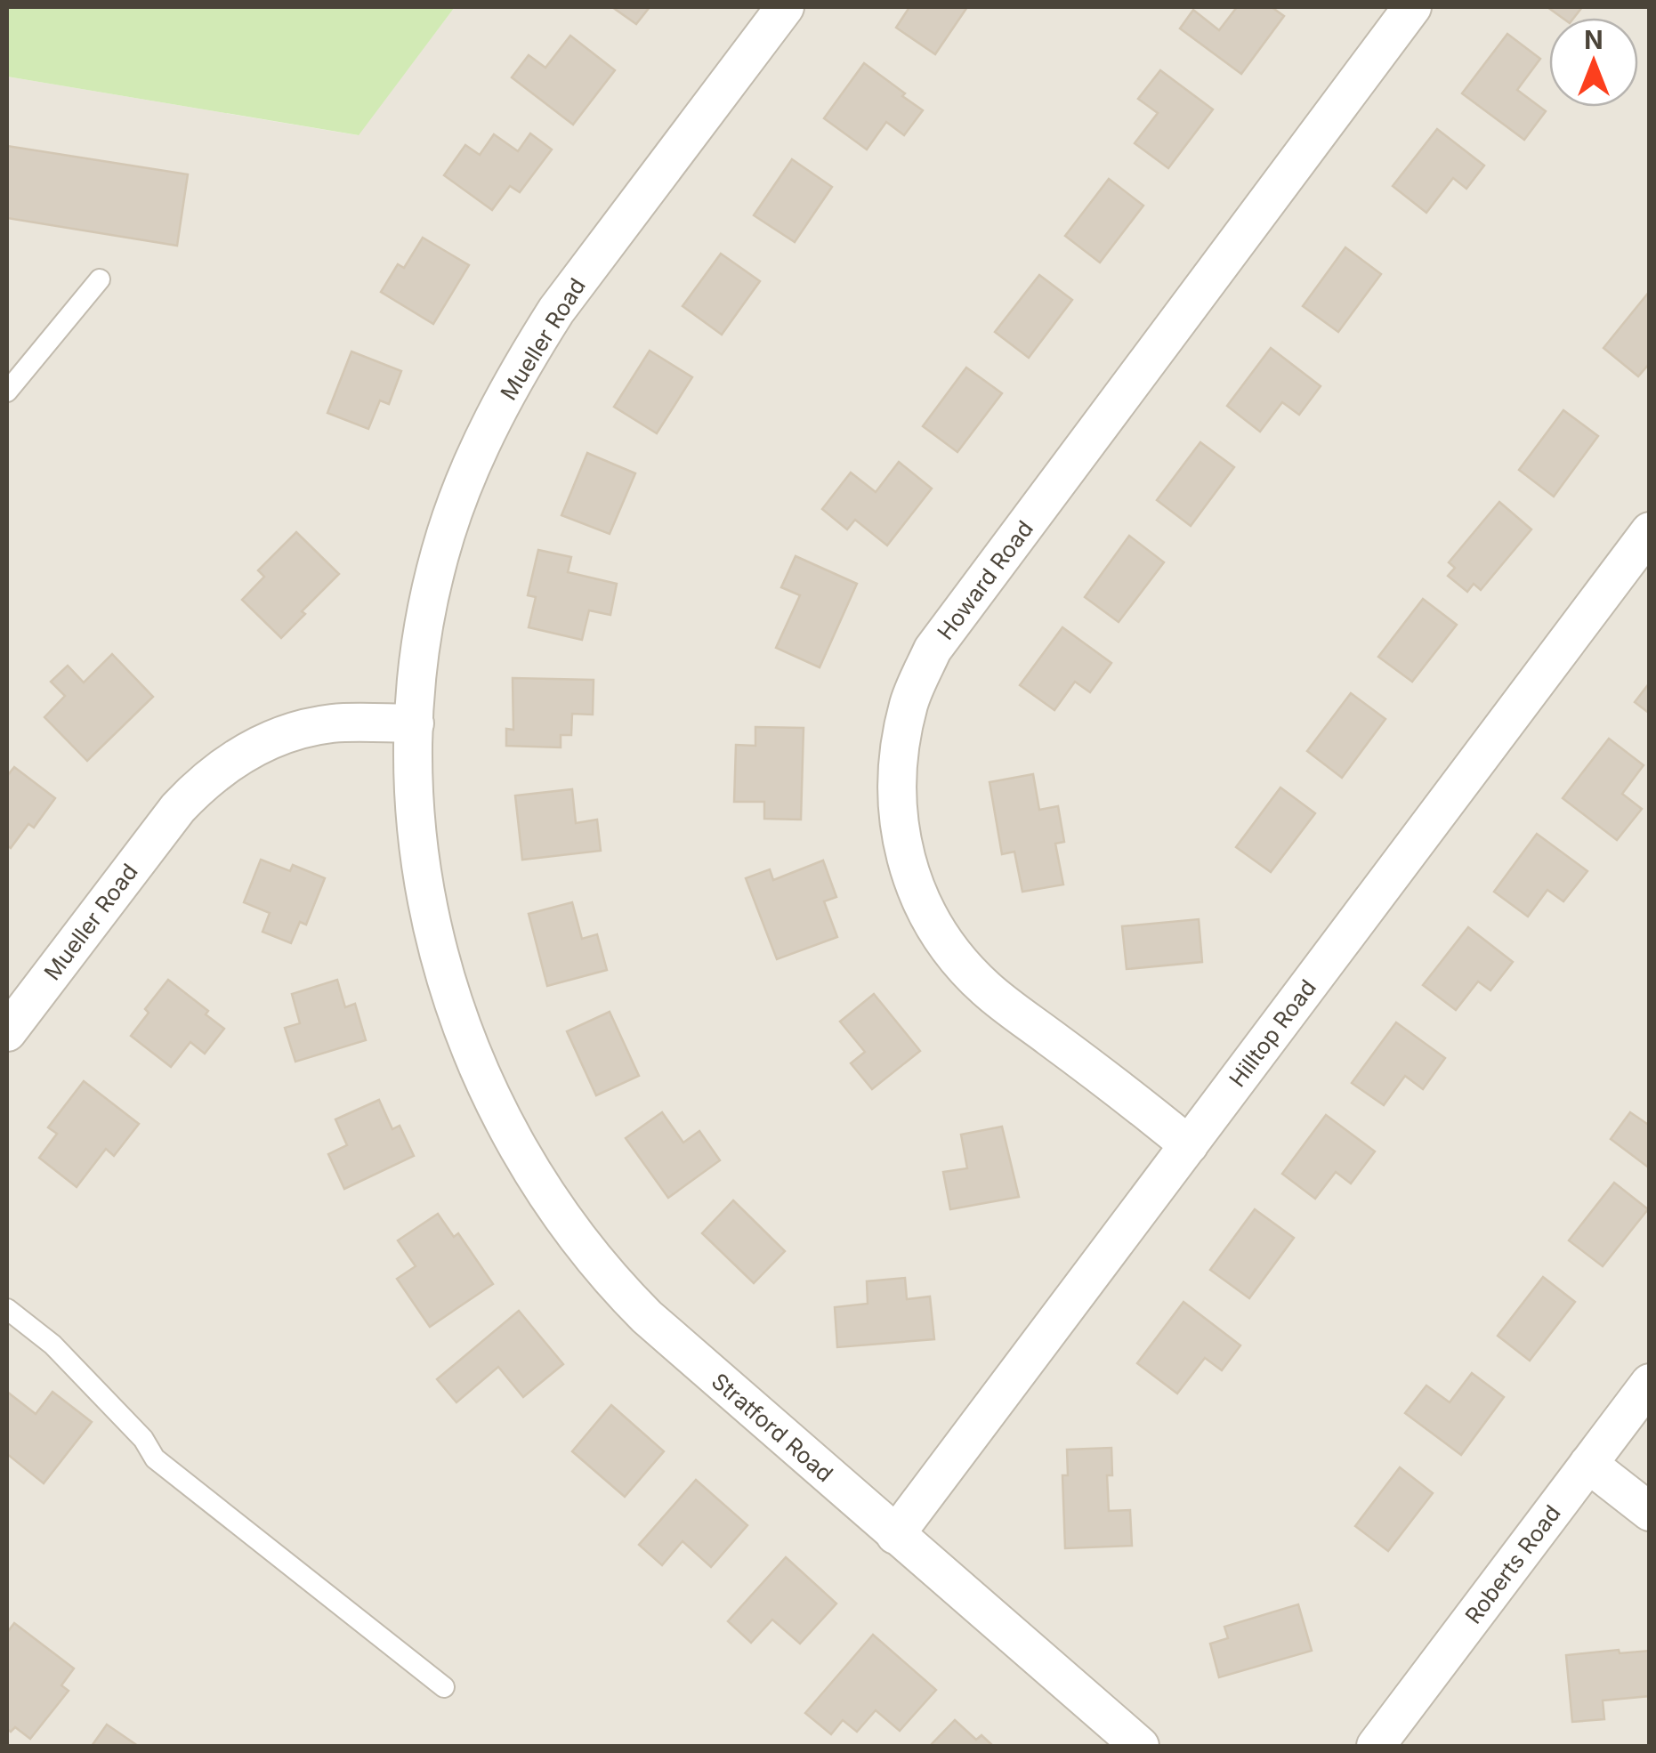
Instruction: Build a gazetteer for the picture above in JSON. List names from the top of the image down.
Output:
{
  "streets": {
    "street": [
      "Mueller Road",
      "Howard Road",
      "Hilltop Road",
      "Stratford Road",
      "Roberts Road"
    ]
  },
  "crossings": [
    ["Mueller Road", "Stratford Road"],
    ["Howard Road", "Hilltop Road"],
    ["Hilltop Road", "Stratford Road"]
  ],
  "north": "top"
}
